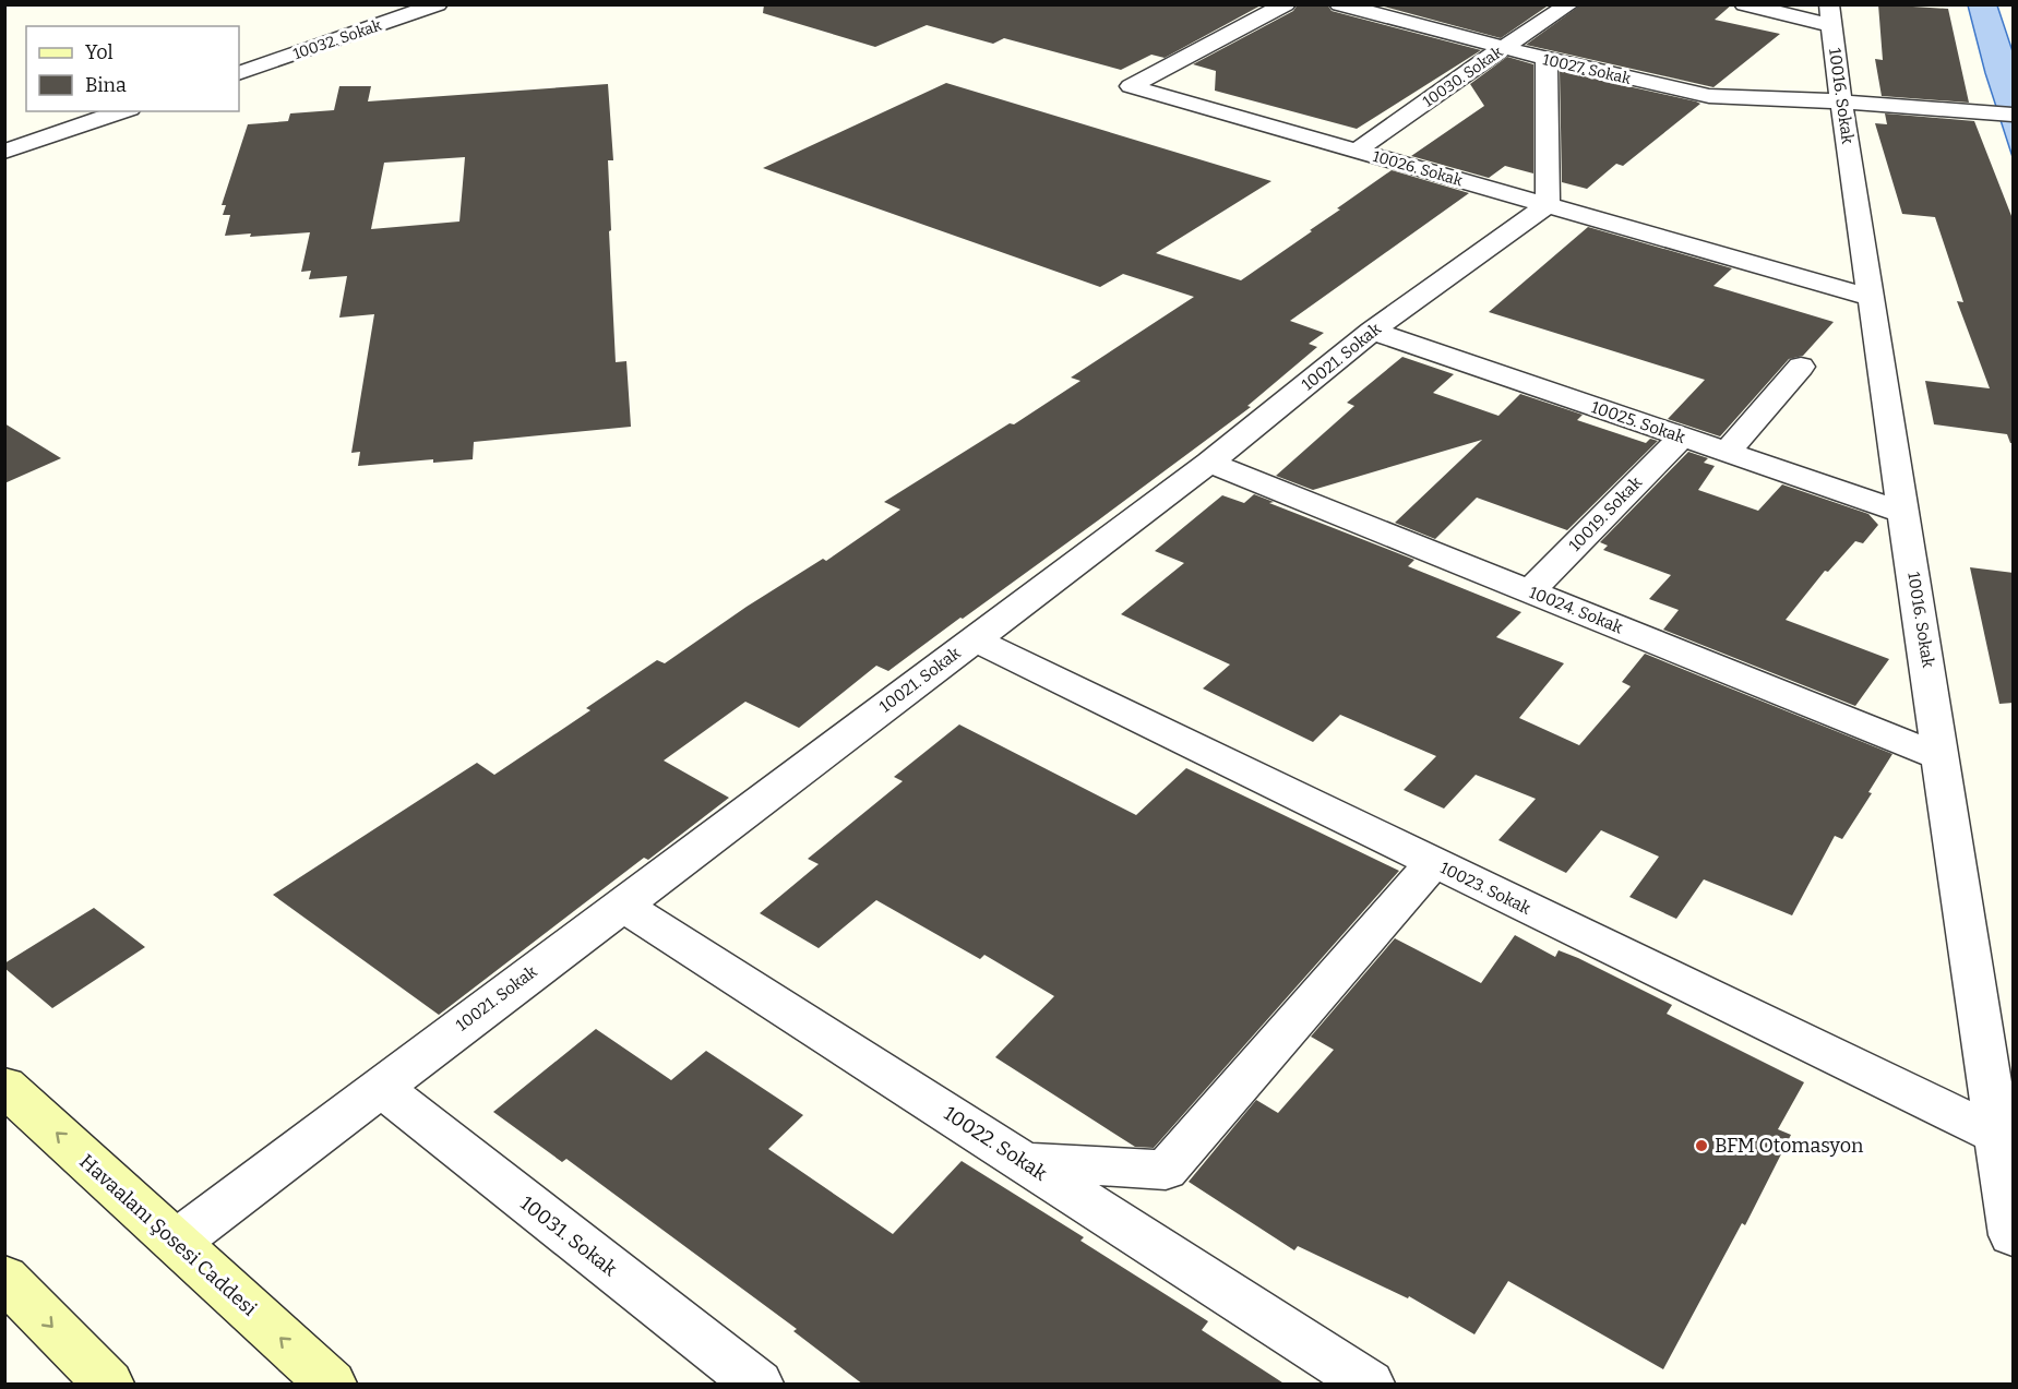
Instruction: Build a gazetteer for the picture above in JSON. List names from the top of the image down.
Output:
{
  "streets": {
    "street": [
      "10032. Sokak",
      "10027. Sokak",
      "10030. Sokak",
      "10016. Sokak",
      "10026. Sokak",
      "10021. Sokak",
      "10025. Sokak",
      "10019. Sokak",
      "10024. Sokak",
      "10023. Sokak",
      "10022. Sokak",
      "Havaalanı Şosesi Caddesi",
      "10031. Sokak"
    ]
  },
  "crossings": [
    ["10027. Sokak", "10030. Sokak"],
    ["10027. Sokak", "10016. Sokak"],
    ["10030. Sokak", "10026. Sokak"],
    ["10016. Sokak", "10026. Sokak"],
    ["10016. Sokak", "10025. Sokak"],
    ["10016. Sokak", "10024. Sokak"],
    ["10016. Sokak", "10023. Sokak"],
    ["10026. Sokak", "10021. Sokak"],
    ["10021. Sokak", "10025. Sokak"],
    ["10021. Sokak", "10024. Sokak"],
    ["10021. Sokak", "10023. Sokak"],
    ["10021. Sokak", "10022. Sokak"],
    ["10021. Sokak", "Havaalanı Şosesi Caddesi"],
    ["10021. Sokak", "10031. Sokak"],
    ["10025. Sokak", "10019. Sokak"],
    ["10019. Sokak", "10024. Sokak"]
  ],
  "places": ["BFM Otomasyon"],
  "legend": ["Yol", "Bina"]
}
